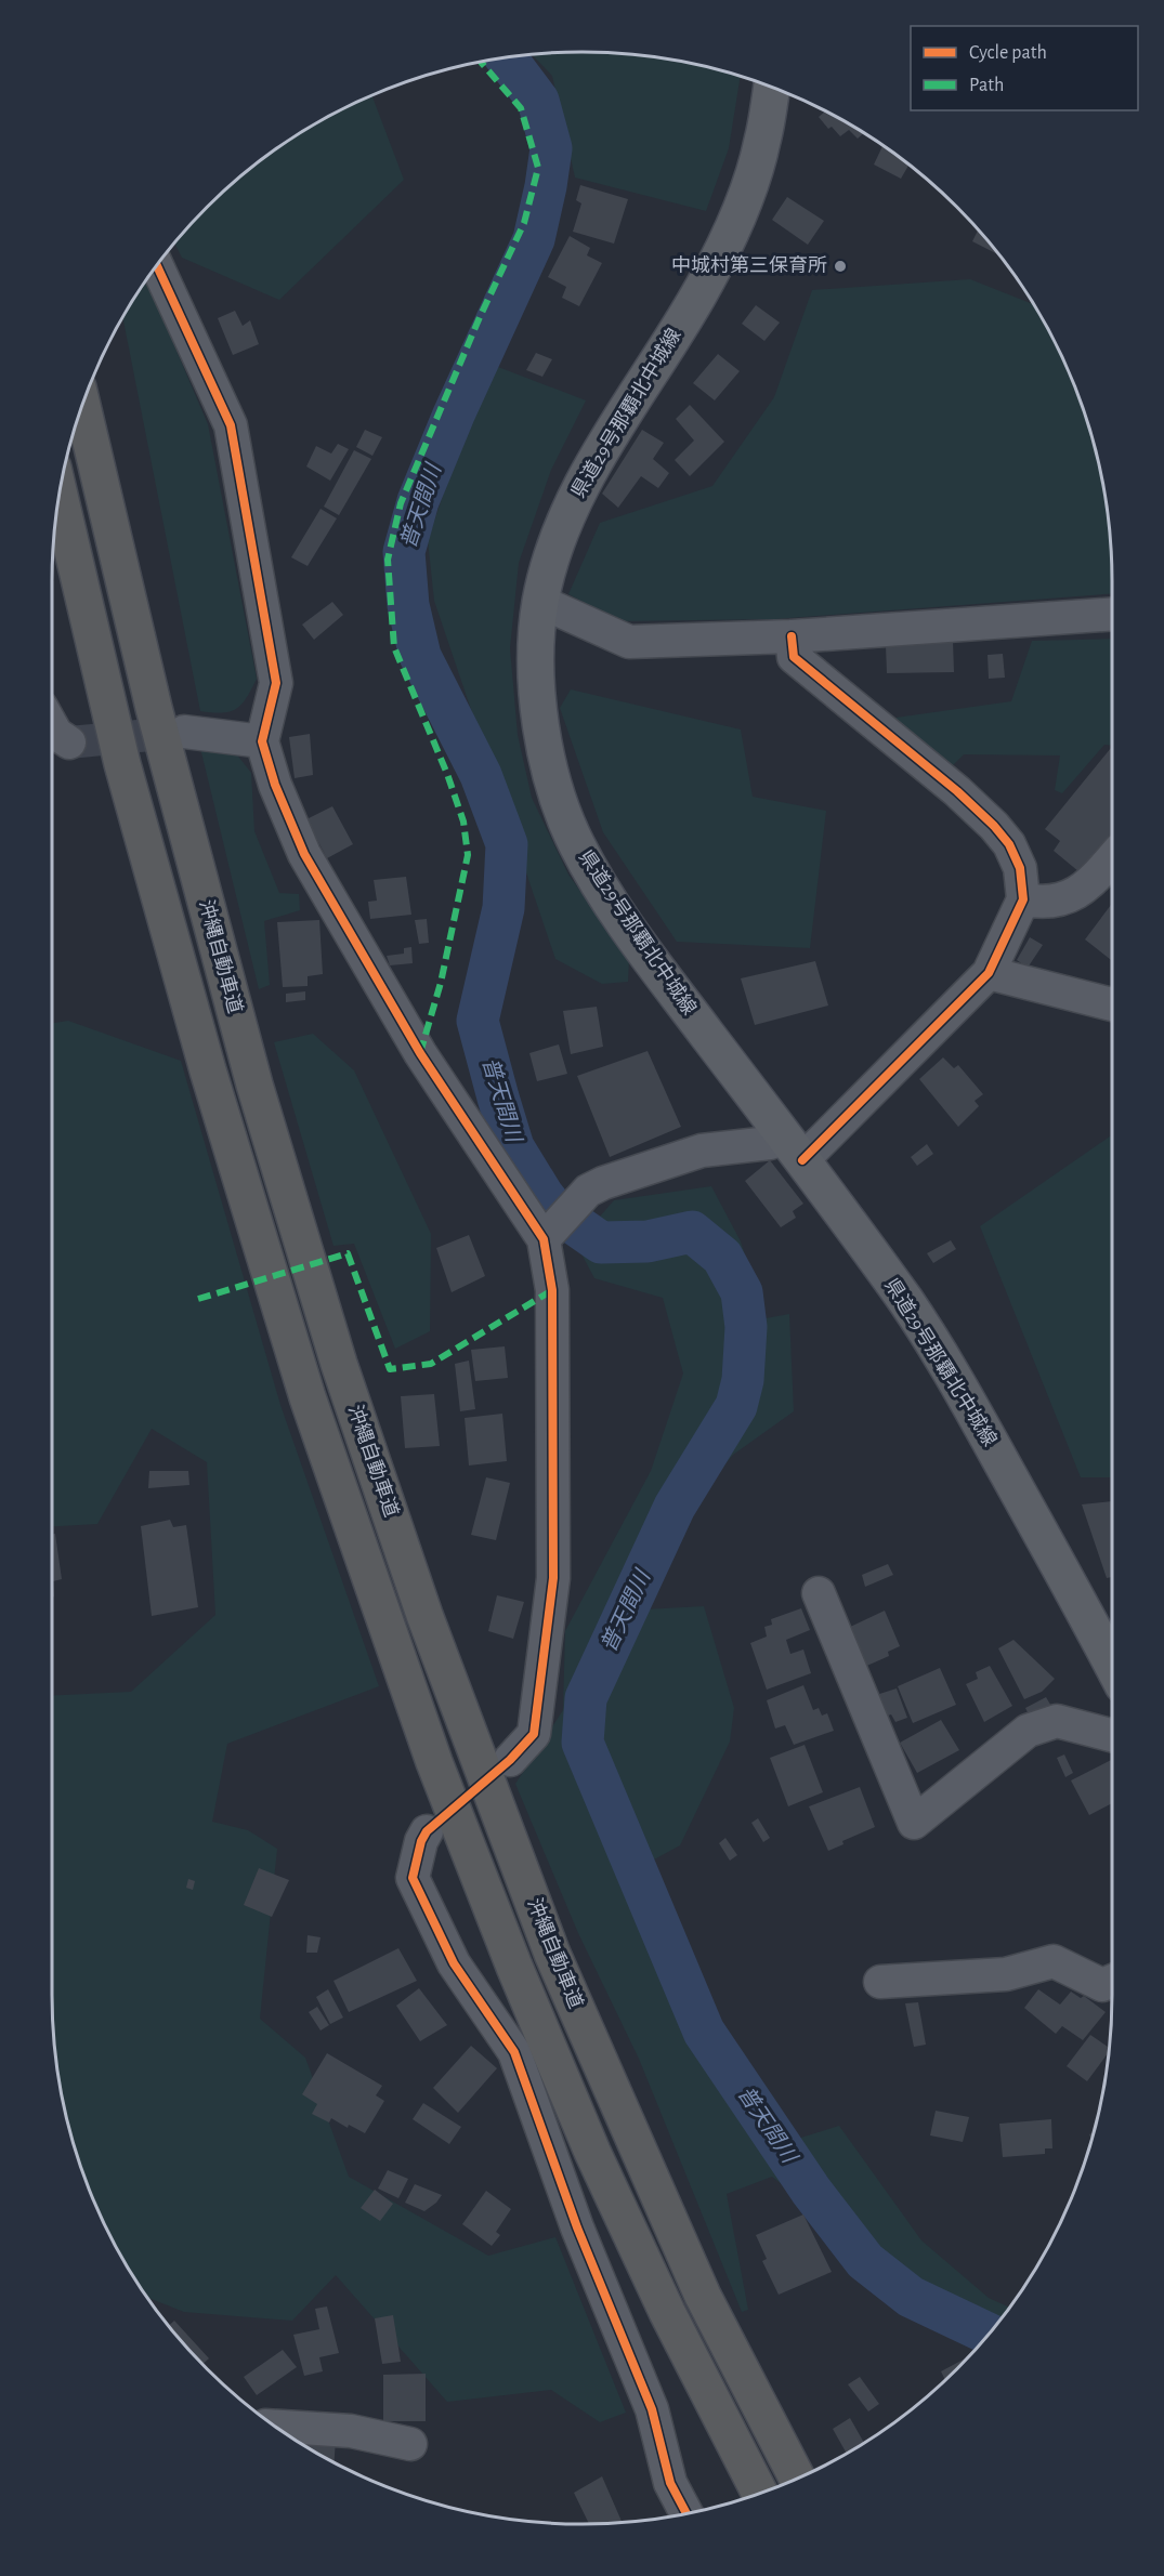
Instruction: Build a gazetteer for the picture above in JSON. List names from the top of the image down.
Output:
{
  "streets": {
    "highway": ["沖縄自動車道"],
    "main road": ["県道29号那覇北中城線"]
  },
  "water": ["普天間川"],
  "places": ["中城村第三保育所"],
  "legend": ["Cycle path", "Path"]
}
